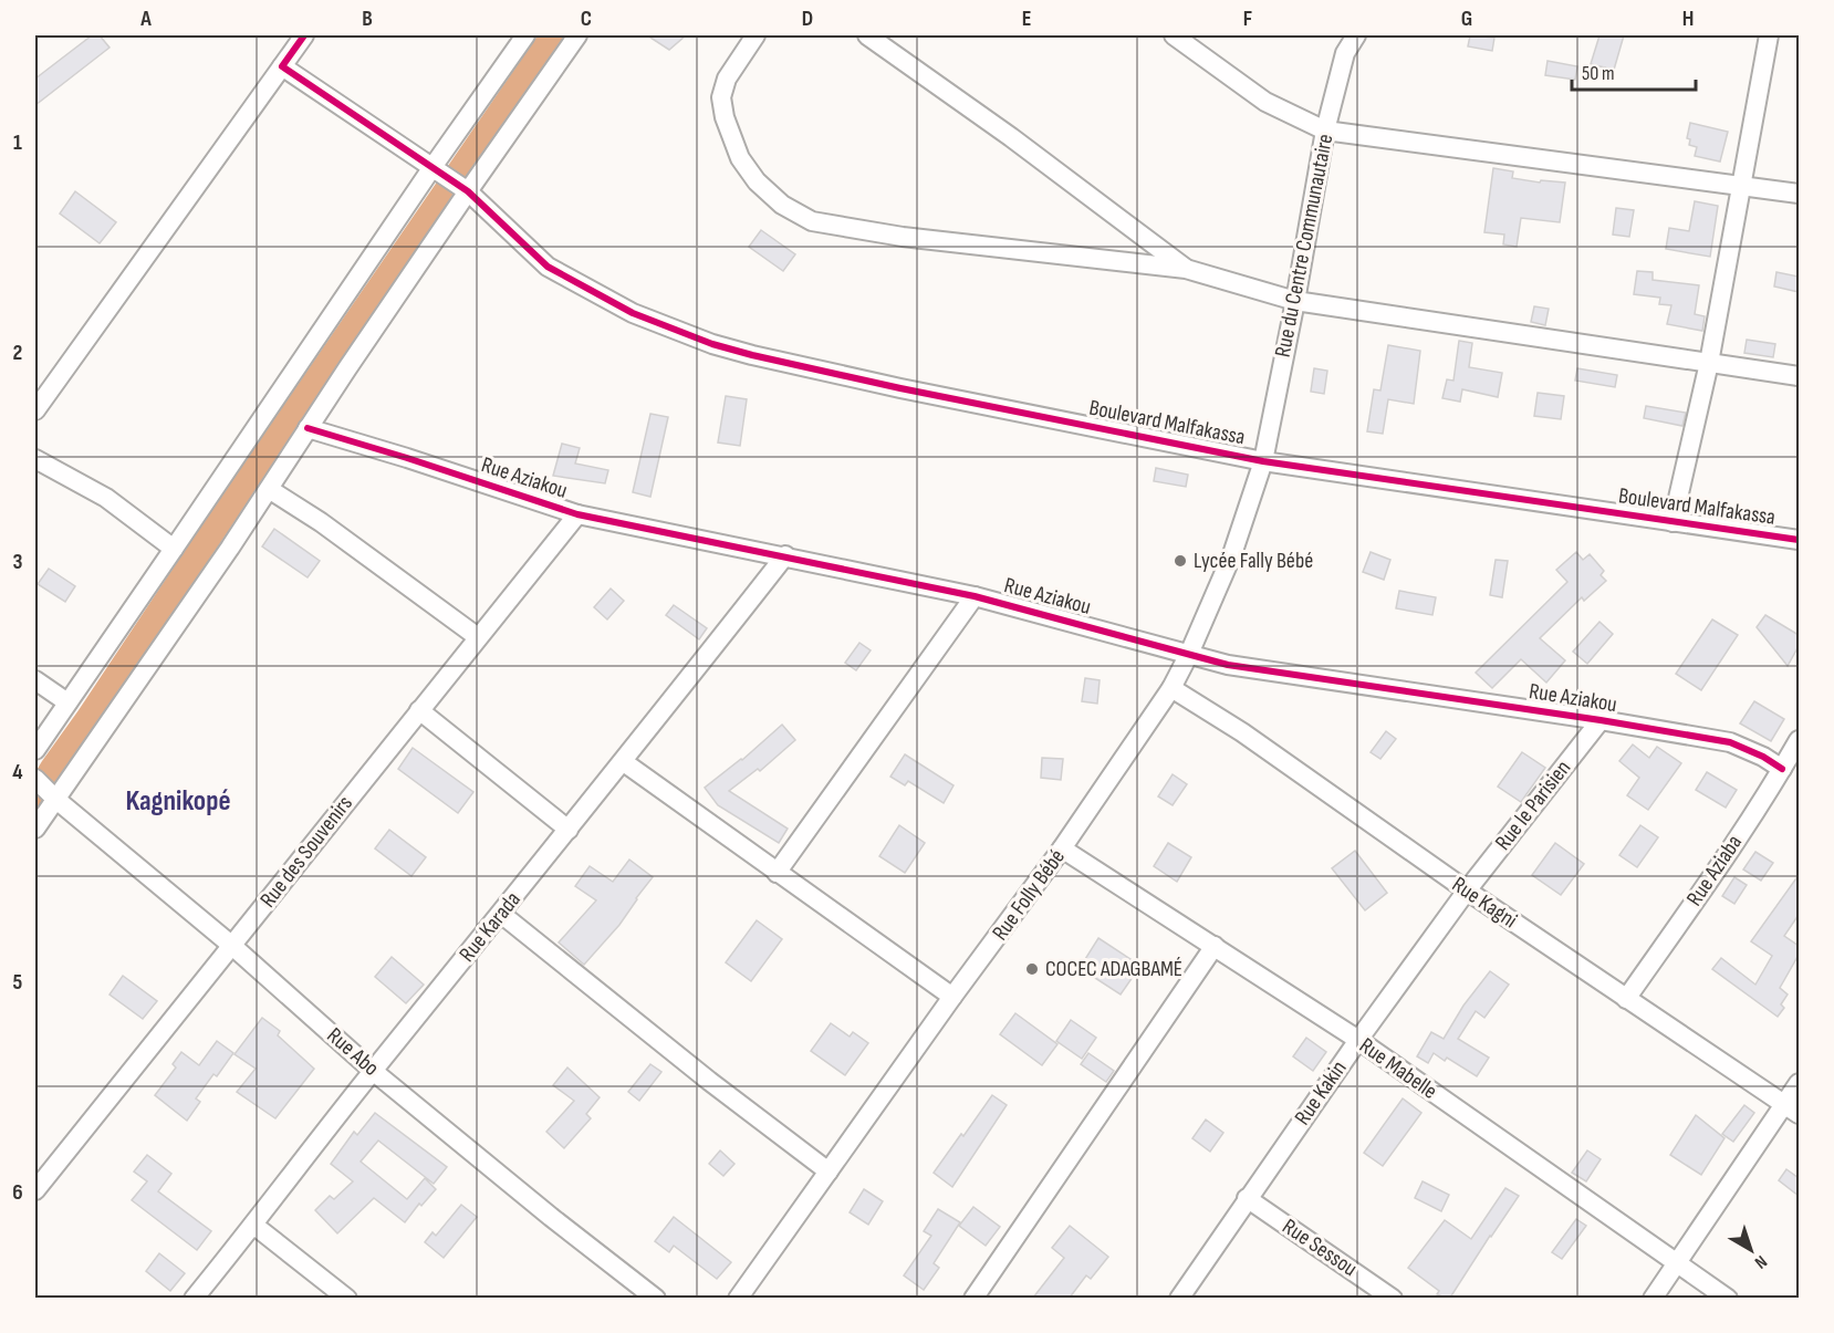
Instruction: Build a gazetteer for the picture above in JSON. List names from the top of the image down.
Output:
{
  "streets": {
    "street": [
      "Rue du Centre Communautaire",
      "Boulevard Malfakassa",
      "Rue Aziakou",
      "Rue le Parisien",
      "Rue des Souvenirs",
      "Rue Aziaba",
      "Rue Folly Bébé",
      "Rue Kagni",
      "Rue Karada",
      "Rue Abo",
      "Rue Mabelle",
      "Rue Kakin",
      "Rue Sessou"
    ]
  },
  "crossings": [
    ["Rue du Centre Communautaire", "Boulevard Malfakassa"],
    ["Rue du Centre Communautaire", "Rue Folly Bébé"],
    ["Boulevard Malfakassa", "Rue Folly Bébé"],
    ["Rue Aziakou", "Rue le Parisien"],
    ["Rue Aziakou", "Rue des Souvenirs"],
    ["Rue Aziakou", "Rue Aziaba"],
    ["Rue Aziakou", "Rue Folly Bébé"],
    ["Rue Aziakou", "Rue Karada"],
    ["Rue le Parisien", "Rue Kagni"],
    ["Rue le Parisien", "Rue Kakin"],
    ["Rue des Souvenirs", "Rue Abo"],
    ["Rue Aziaba", "Rue Kagni"],
    ["Rue Folly Bébé", "Rue Kagni"],
    ["Rue Folly Bébé", "Rue Mabelle"],
    ["Rue Kagni", "Rue Kakin"],
    ["Rue Karada", "Rue Abo"],
    ["Rue Mabelle", "Rue Kakin"],
    ["Rue Kakin", "Rue Sessou"]
  ],
  "districts": ["Kagnikopé"],
  "places": ["Lycée Fally Bébé", "COCEC ADAGBAMÉ"],
  "scale_bar": "50 m",
  "north": "bottom right",
  "grid": {
    "columns": [
      "A",
      "B",
      "C",
      "D",
      "E",
      "F",
      "G",
      "H"
    ],
    "rows": [
      "1",
      "2",
      "3",
      "4",
      "5",
      "6"
    ]
  }
}
